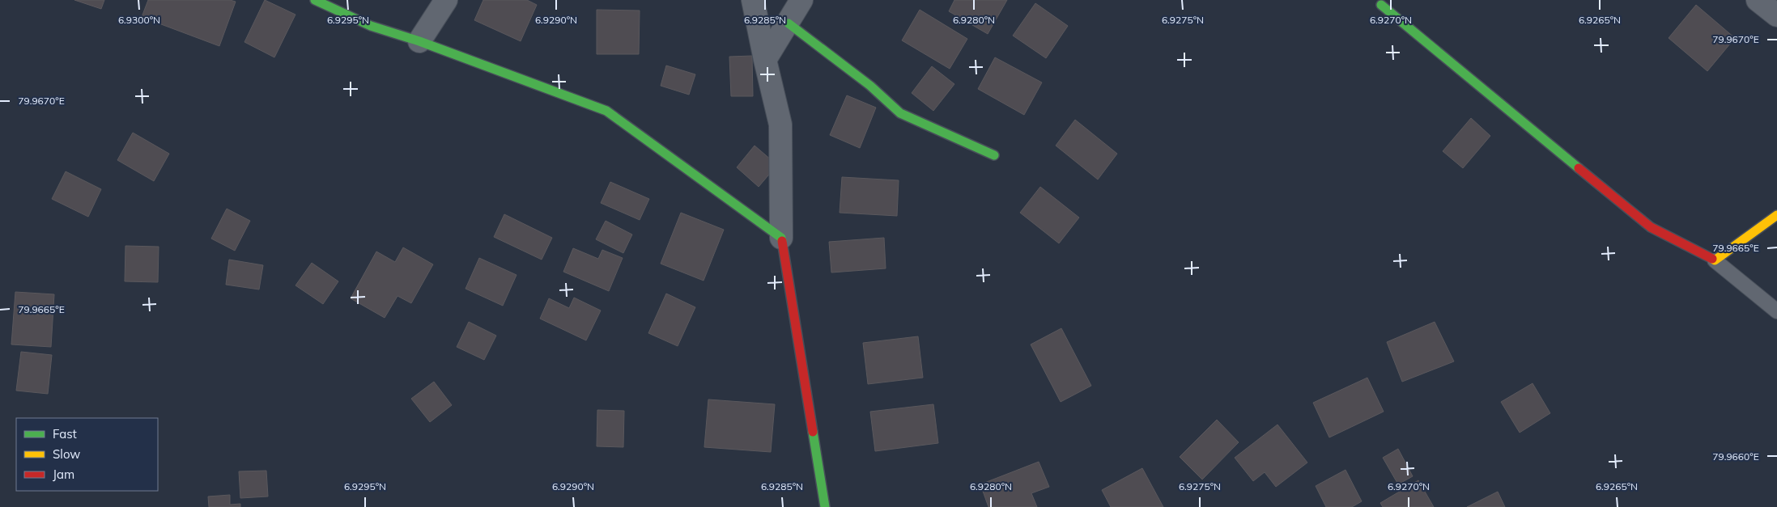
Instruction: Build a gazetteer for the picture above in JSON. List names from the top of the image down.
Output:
{
  "legend": ["Fast", "Slow", "Jam"],
  "coordinates": [
    "6.9300°N",
    "6.9295°N",
    "6.9290°N",
    "6.9285°N",
    "6.9280°N",
    "6.9275°N",
    "6.9270°N",
    "6.9265°N",
    "79.9670°E",
    "79.9665°E",
    "79.9660°E"
  ]
}
